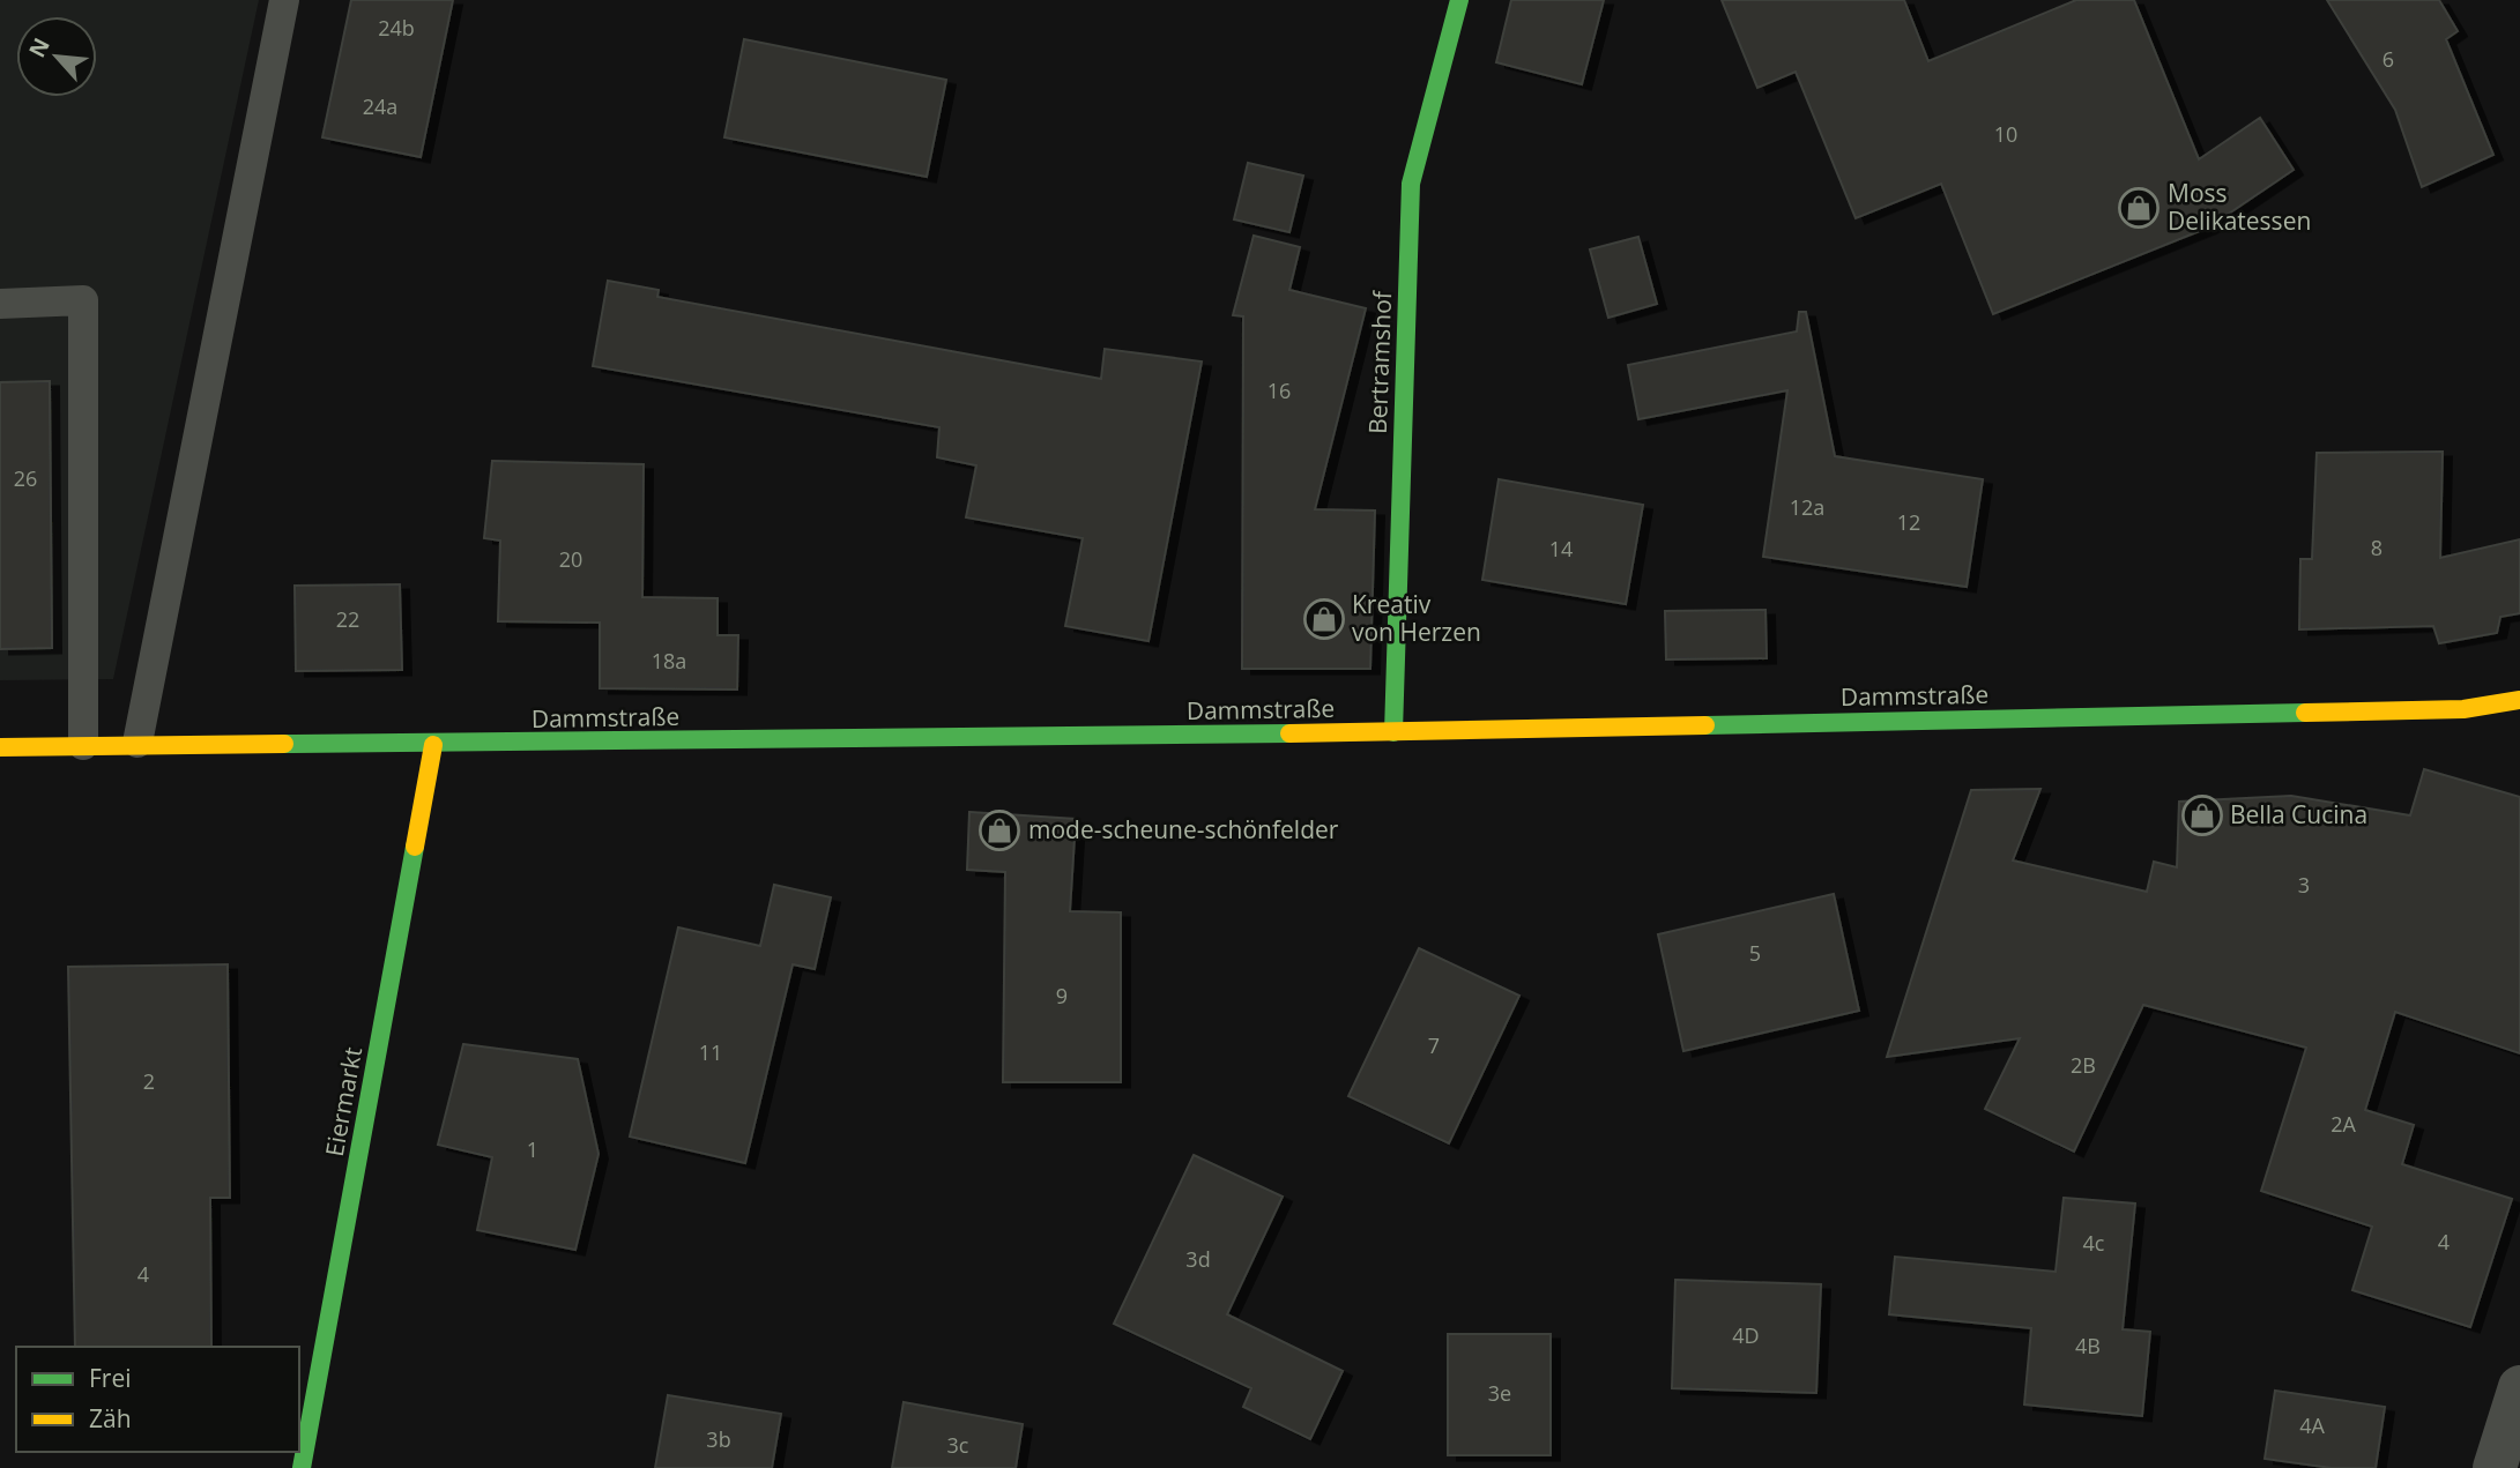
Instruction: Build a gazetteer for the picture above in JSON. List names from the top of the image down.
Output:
{
  "streets": {
    "main road": ["Bertramshof", "Dammstraße", "Eiermarkt"]
  },
  "crossings": [
    ["Bertramshof", "Dammstraße"],
    ["Dammstraße", "Eiermarkt"]
  ],
  "places": {
    "shop": [
      "Moss Delikatessen",
      "Kreativ von Herzen",
      "Bella Cucina",
      "mode-scheune-schönfelder"
    ]
  },
  "house_numbers": [
    "24b",
    "6",
    "24a",
    "10",
    "16",
    "26",
    "12a",
    "12",
    "8",
    "14",
    "20",
    "22",
    "18a",
    "3",
    "5",
    "9",
    "7",
    "11",
    "2B",
    "2",
    "2A",
    "1",
    "4",
    "4c",
    "3d",
    "4",
    "4D",
    "4B",
    "3e",
    "4A",
    "3b",
    "3c"
  ],
  "legend": ["Frei", "Zäh"],
  "north": "top left"
}
